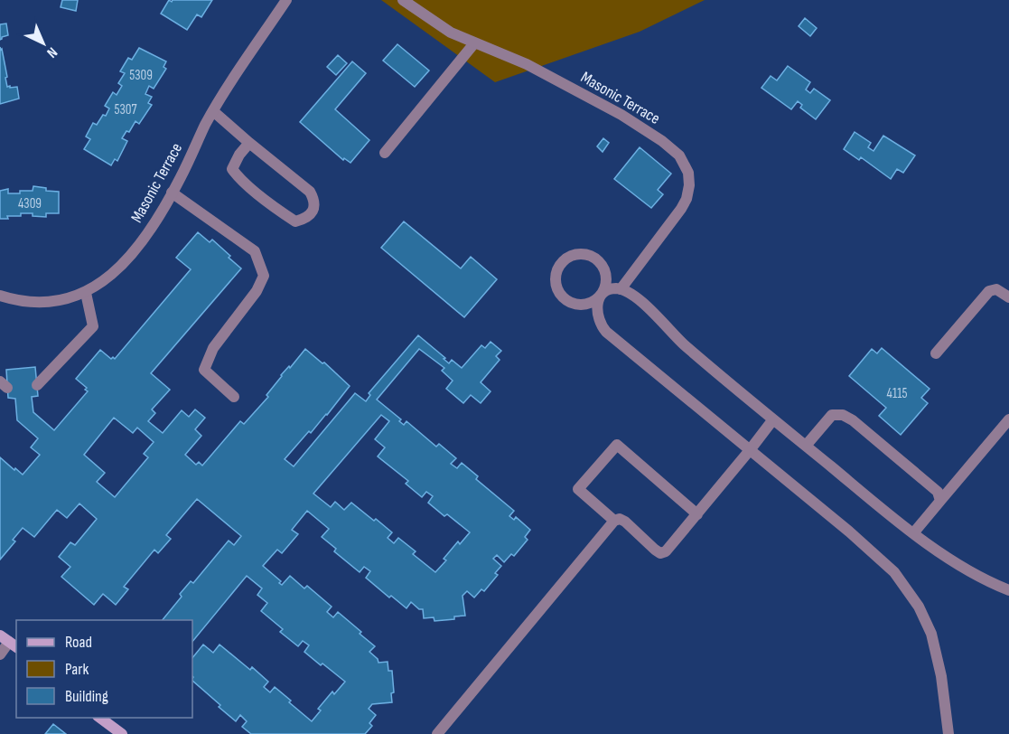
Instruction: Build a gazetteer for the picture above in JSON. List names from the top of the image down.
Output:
{
  "streets": {
    "street": ["Masonic Terrace"]
  },
  "house_numbers": [
    "5309",
    "5307",
    "4309",
    "4115"
  ],
  "legend": ["Road", "Park", "Building"],
  "north": "bottom right"
}
